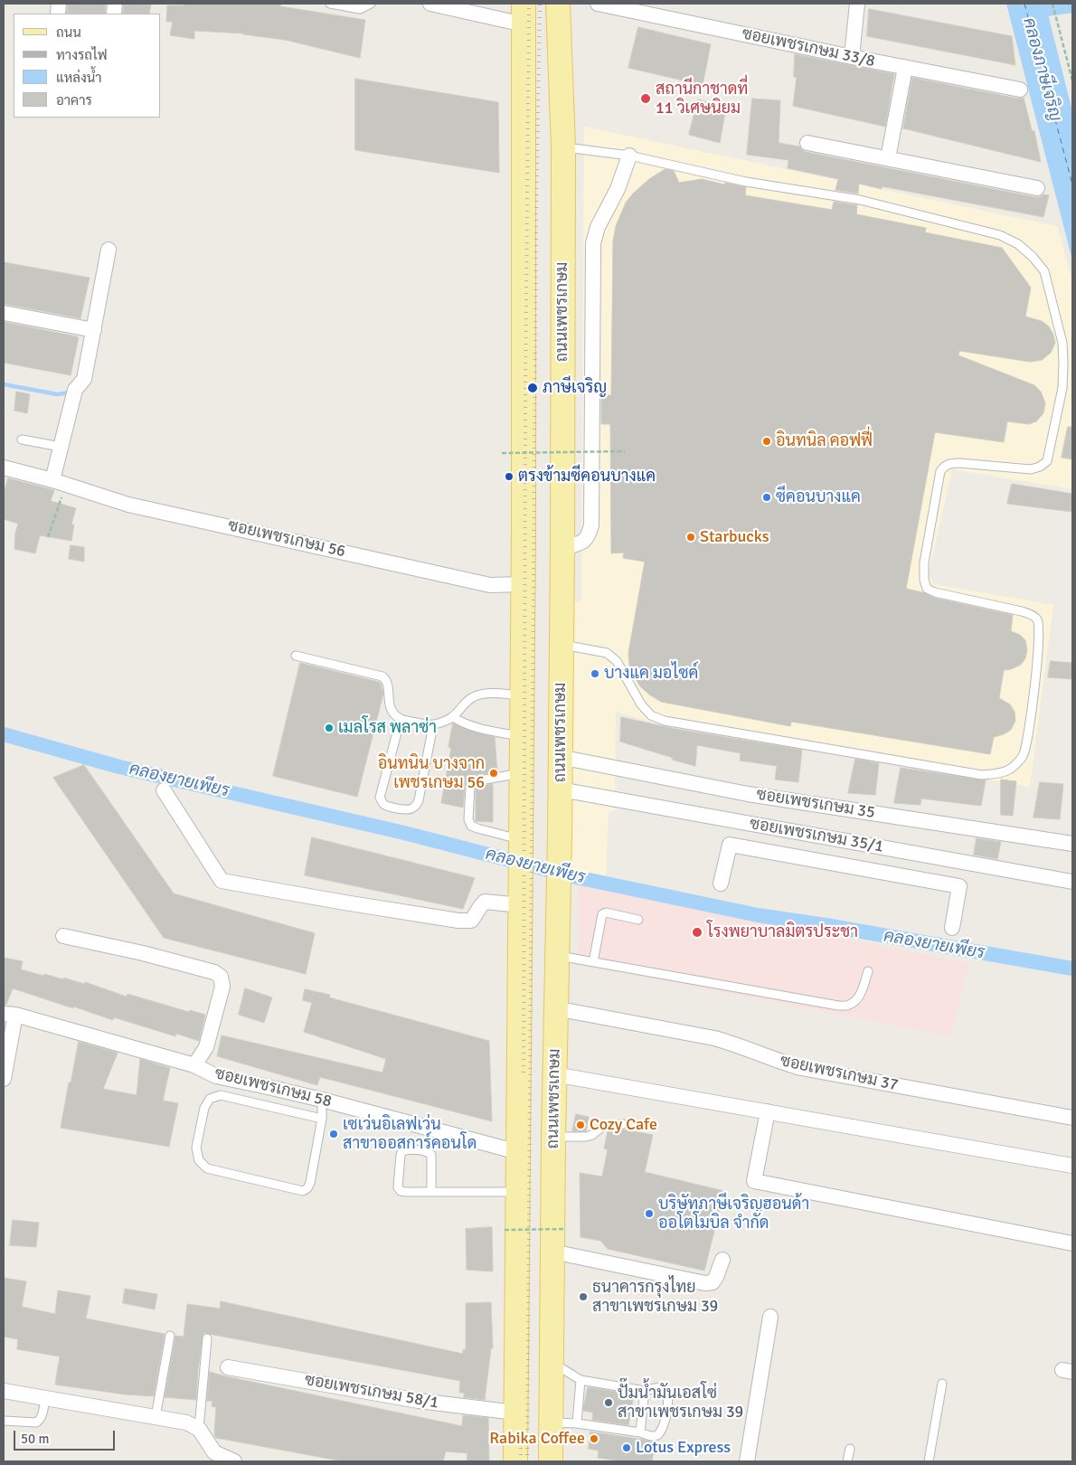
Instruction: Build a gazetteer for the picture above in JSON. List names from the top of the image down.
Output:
{
  "streets": {
    "main road": ["ถนนเพชรเกษม"],
    "street": [
      "ซอยเพชรเกษม 33/8",
      "ซอยเพชรเกษม 56",
      "ซอยเพชรเกษม 35",
      "ซอยเพชรเกษม 35/1",
      "ซอยเพชรเกษม 37",
      "ซอยเพชรเกษม 58",
      "ซอยเพชรเกษม 58/1"
    ]
  },
  "crossings": [
    ["ถนนเพชรเกษม", "ซอยเพชรเกษม 35"],
    ["ถนนเพชรเกษม", "ซอยเพชรเกษม 35/1"],
    ["ถนนเพชรเกษม", "ซอยเพชรเกษม 37"]
  ],
  "water": ["คลองภาษีเจริญ", "คลองยายเพียร"],
  "places": [
    "สถานีกาชาดที่ 11 วิเศษนิยม",
    "ภาษีเจริญ",
    "อินทนิล คอฟฟี่",
    "ตรงข้ามซีคอนบางแค",
    "ซีคอนบางแค",
    "Starbucks",
    "บางแค มอไซค์",
    "เมลโรส พลาซ่า",
    "อินทนิน บางจาก เพชรเกษม 56",
    "โรงพยาบาลมิตรประชา",
    "Cozy Cafe",
    "เซเว่นอิเลฟเว่น สาขาออสการ์คอนโด",
    "บริษัทภาษีเจริญฮอนด้า ออโตโมบิล จำกัด",
    "ธนาคารกรุงไทย สาขาเพชรเกษม 39",
    "ปั๊มน้ำมันเอสโซ่ สาขาเพชรเกษม 39",
    "Rabika Coffee",
    "Lotus Express"
  ],
  "legend": [
    "ถนน",
    "ทางรถไฟ",
    "แหล่งน้ำ",
    "อาคาร"
  ],
  "scale_bar": "50 m"
}
